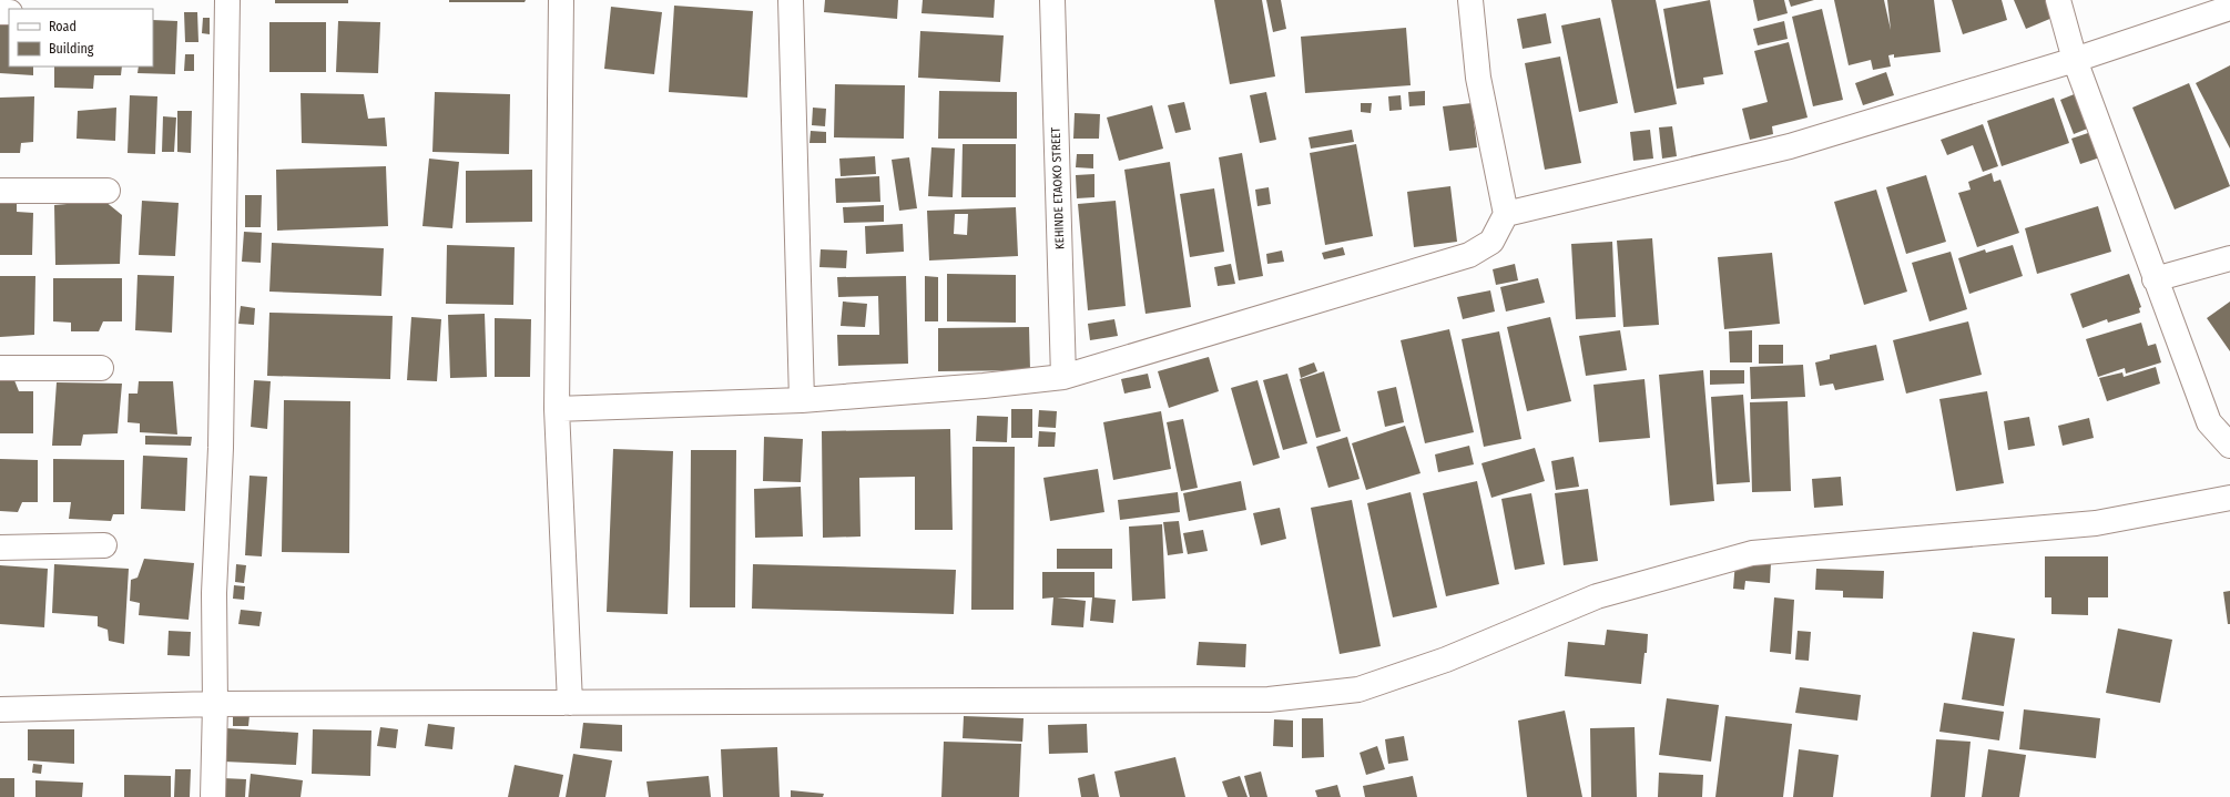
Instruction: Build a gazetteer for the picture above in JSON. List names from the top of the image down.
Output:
{
  "streets": {
    "street": ["KEHINDE ETAOKO STREET"]
  },
  "legend": ["Road", "Building"]
}
